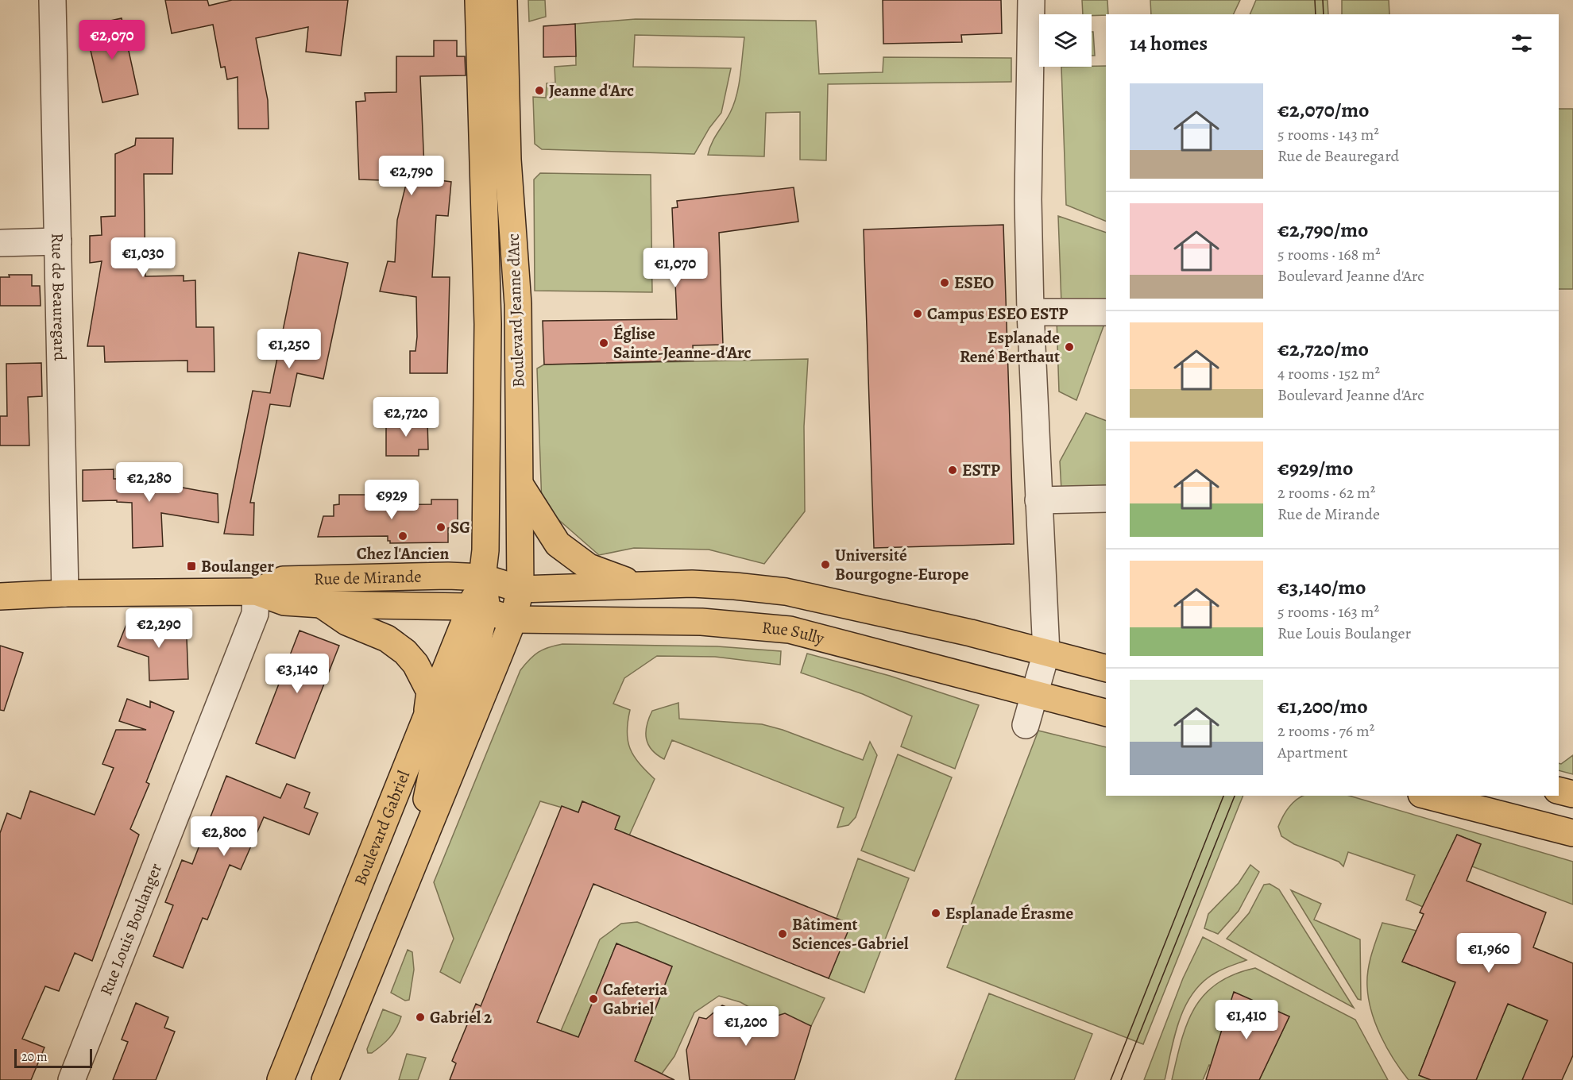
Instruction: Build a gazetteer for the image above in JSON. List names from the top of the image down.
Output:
{
  "streets": {
    "main road": [
      "Boulevard Jeanne d'Arc",
      "Rue de Mirande",
      "Rue Sully",
      "Boulevard Gabriel"
    ],
    "street": ["Rue de Beauregard", "Rue Louis Boulanger"]
  },
  "crossings": [
    ["Rue de Beauregard", "Rue de Mirande"],
    ["Boulevard Jeanne d'Arc", "Rue de Mirande"],
    ["Boulevard Jeanne d'Arc", "Rue Sully"],
    ["Boulevard Jeanne d'Arc", "Boulevard Gabriel"],
    ["Rue de Mirande", "Rue Sully"],
    ["Rue de Mirande", "Boulevard Gabriel"],
    ["Rue de Mirande", "Rue Louis Boulanger"],
    ["Rue Sully", "Boulevard Gabriel"]
  ],
  "places": {
    "other": [
      "Jeanne d'Arc",
      "ESEO",
      "Campus ESEO ESTP",
      "Église Sainte-Jeanne-d'Arc",
      "Esplanade René Berthaut",
      "ESTP",
      "SG",
      "Chez l'Ancien",
      "Université Bourgogne-Europe",
      "Esplanade Érasme",
      "Bâtiment Sciences-Gabriel",
      "Cafeteria Gabriel",
      "Gabriel 2"
    ],
    "transit": ["Boulanger"]
  },
  "scale_bar": "20 m",
  "page": {
    "heading": "14 homes",
    "price": [
      "€2,070",
      "€2,790",
      "€1,030",
      "€1,070",
      "€1,250",
      "€2,720",
      "€2,280",
      "€929",
      "€2,290",
      "€3,140",
      "€2,800",
      "€1,960",
      "€1,410",
      "€1,200"
    ],
    "list": [
      {
        "name": "€2,070/mo",
        "note": "5 rooms · 143 m² · Rue de Beauregard"
      },
      {
        "name": "€2,790/mo",
        "note": "5 rooms · 168 m² · Boulevard Jeanne d'Arc"
      },
      {
        "name": "€2,720/mo",
        "note": "4 rooms · 152 m² · Boulevard Jeanne d'Arc"
      },
      {
        "name": "€929/mo",
        "note": "2 rooms · 62 m² · Rue de Mirande"
      },
      {
        "name": "€3,140/mo",
        "note": "5 rooms · 163 m² · Rue Louis Boulanger"
      },
      {
        "name": "€1,200/mo",
        "note": "2 rooms · 76 m² · Apartment"
      }
    ],
    "scale": "20 m"
  }
}
